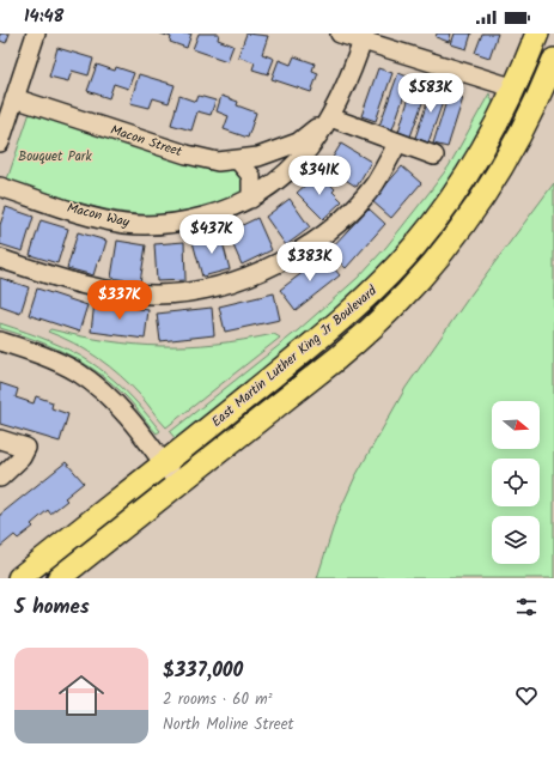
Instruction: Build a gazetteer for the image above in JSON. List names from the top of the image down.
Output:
{
  "streets": {
    "main road": ["East Martin Luther King Jr Boulevard"],
    "street": ["Macon Street", "Macon Way"]
  },
  "crossings": [
    ["Macon Street", "Macon Way"]
  ],
  "parks": ["Bouquet Park"],
  "north": "right",
  "page": {
    "status": "14:48",
    "price": [
      "$583K",
      "$341K",
      "$437K",
      "$383K",
      "$337K"
    ],
    "heading": "5 homes",
    "list": [
      {
        "name": "$337,000",
        "note": "2 rooms · 60 m² · North Moline Street"
      }
    ]
  }
}
